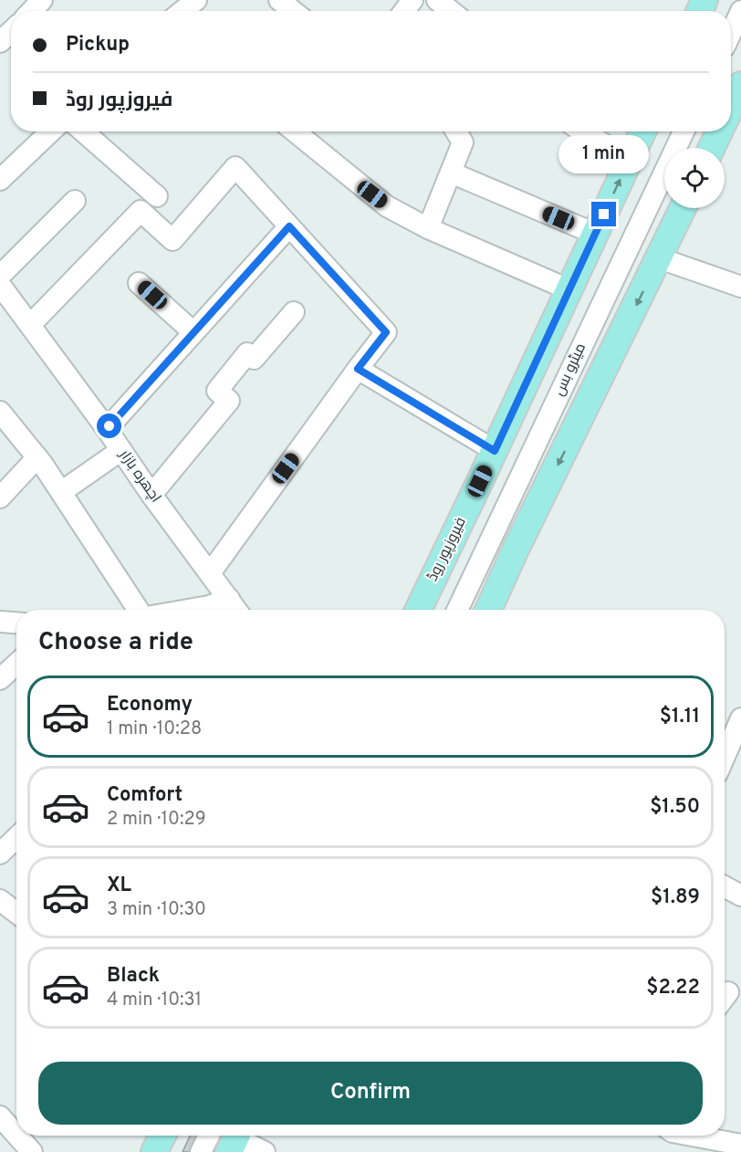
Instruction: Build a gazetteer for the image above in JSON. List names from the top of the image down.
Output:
{
  "streets": {
    "main road": ["فیروزپور روڈ"],
    "street": ["میٹرو بس", "اچھرہ بازار"]
  },
  "page": {
    "banner": ["Pickup", "فیروزپور روڈ"],
    "bubble": "1 min",
    "heading": "Choose a ride",
    "list": [
      {
        "name": "Economy",
        "note": "1 min · 10:28",
        "value": "$1.11"
      },
      {
        "name": "Comfort",
        "note": "2 min · 10:29",
        "value": "$1.50"
      },
      {
        "name": "XL",
        "note": "3 min · 10:30",
        "value": "$1.89"
      },
      {
        "name": "Black",
        "note": "4 min · 10:31",
        "value": "$2.22"
      }
    ],
    "buttons": "Confirm"
  }
}
